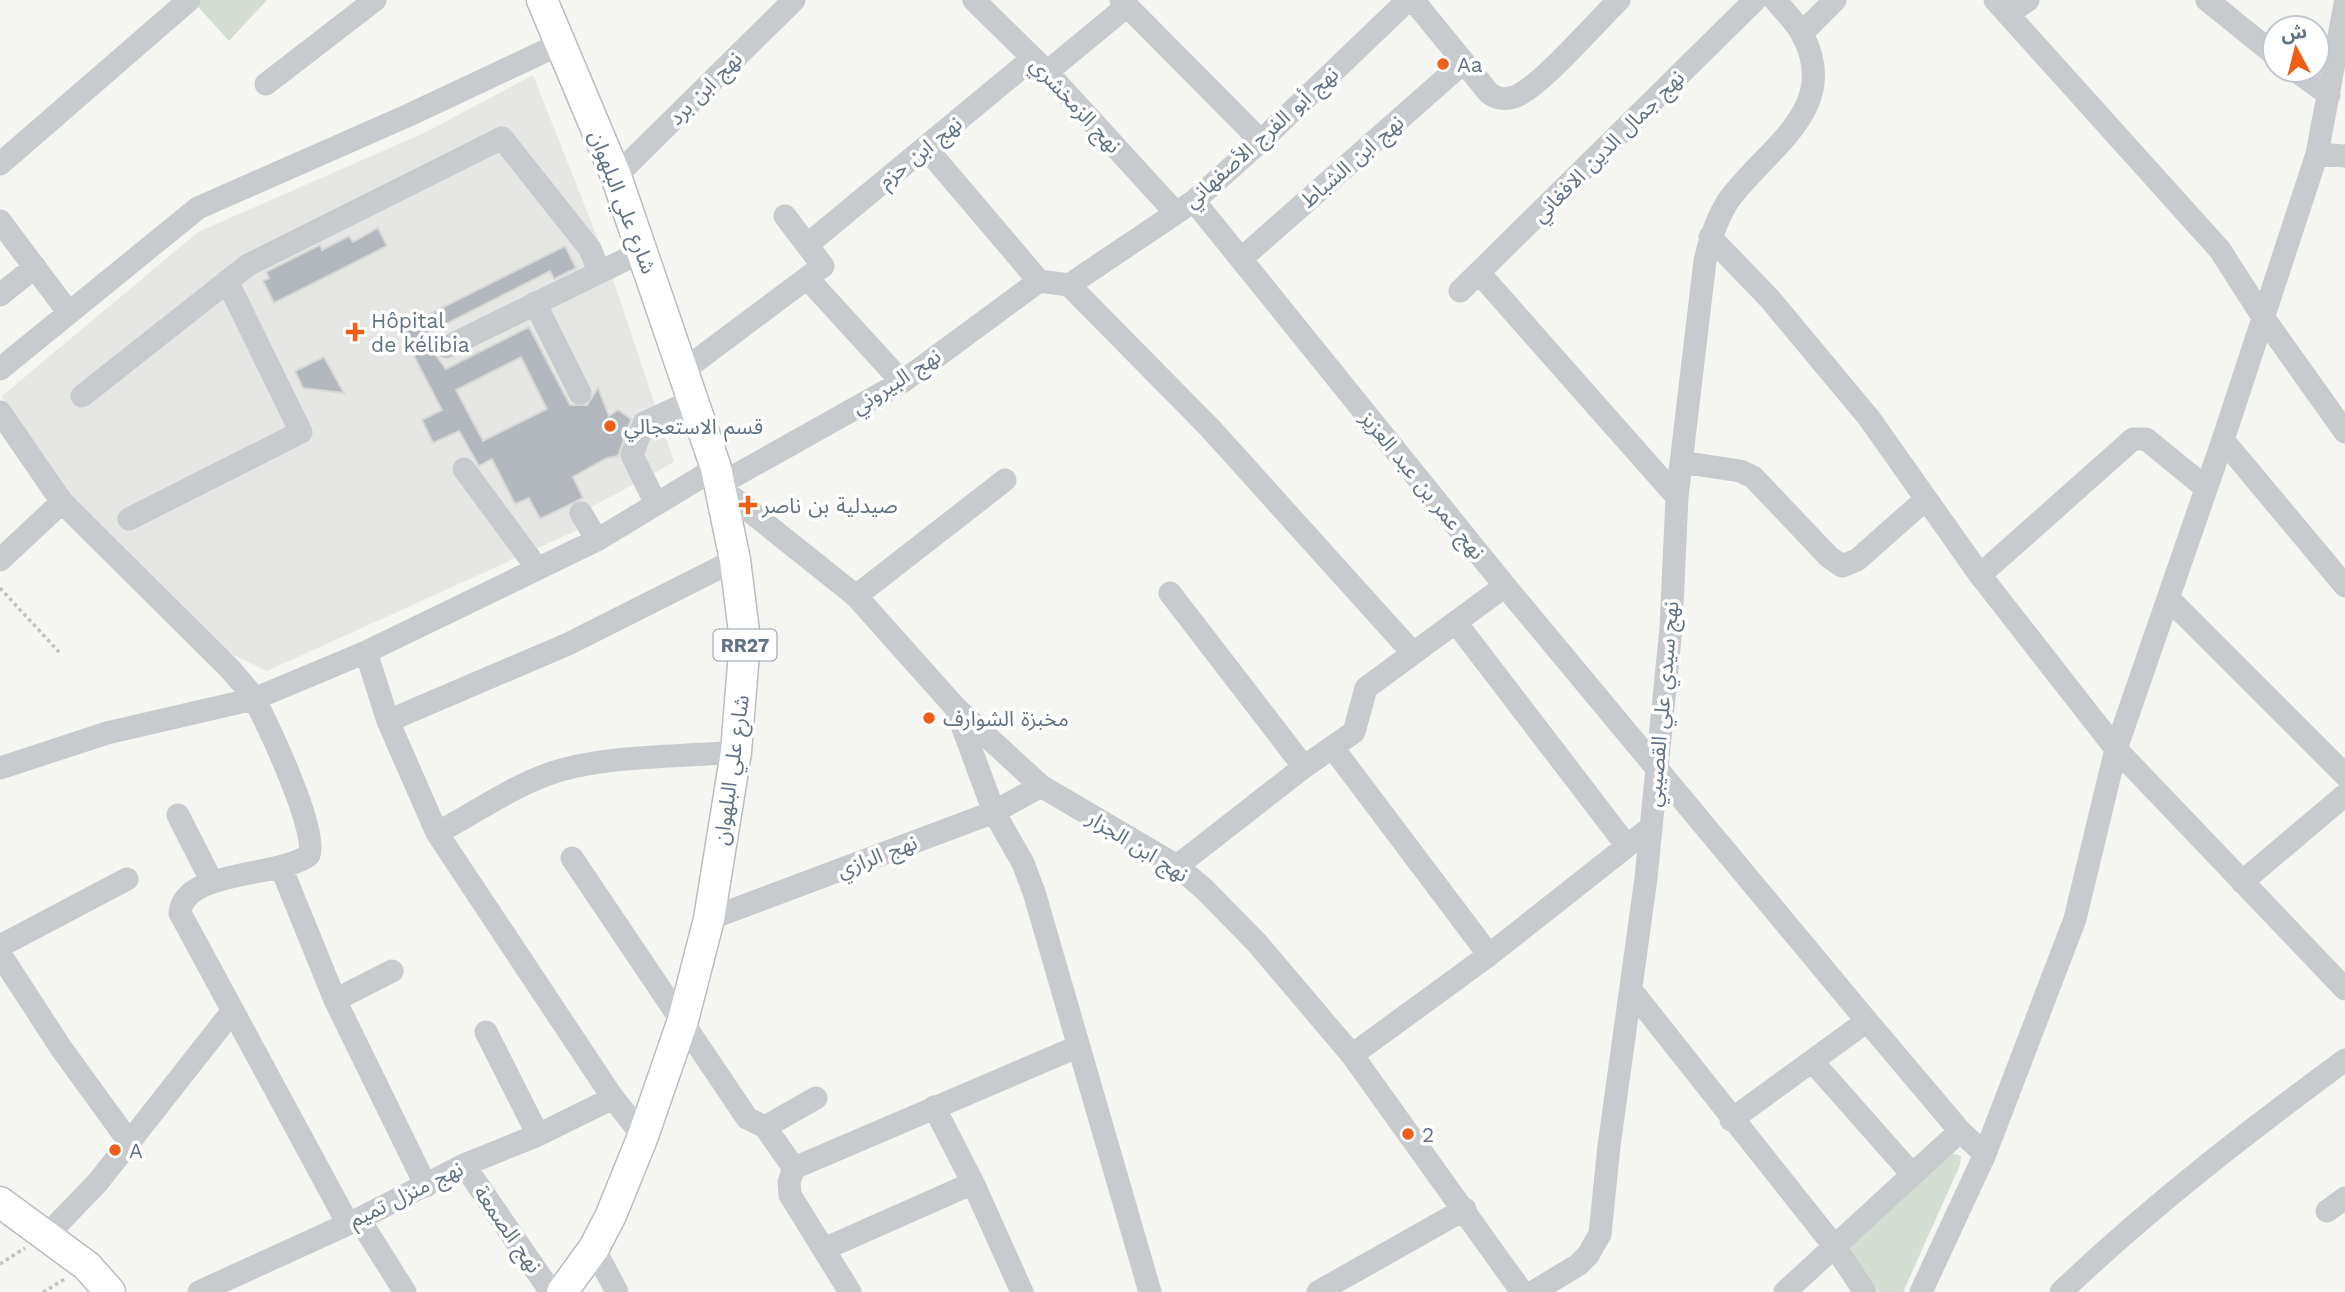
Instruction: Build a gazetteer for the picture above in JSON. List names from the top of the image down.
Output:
{
  "streets": {
    "main road": ["شارع علي البلهوان", "RR27"],
    "street": [
      "نهج ابن برد",
      "نهج الزمخشري",
      "نهج أبو الفرج الأصفهاني",
      "نهج جمال الدين الافغاني",
      "نهج ابن حزم",
      "نهج ابن الشباط",
      "نهج البيروني",
      "نهج عمر بن عبد العزيز",
      "نهج سيدي علي القصيبي",
      "نهج ابن الجزار",
      "نهج الرازي",
      "نهج منزل تميم",
      "نهج الصمعة"
    ]
  },
  "crossings": [
    ["نهج ابن برد", "شارع علي البلهوان"],
    ["نهج الزمخشري", "نهج أبو الفرج الأصفهاني"],
    ["نهج الزمخشري", "نهج ابن حزم"],
    ["نهج الزمخشري", "نهج عمر بن عبد العزيز"],
    ["نهج أبو الفرج الأصفهاني", "نهج عمر بن عبد العزيز"],
    ["نهج ابن الشباط", "نهج عمر بن عبد العزيز"],
    ["شارع علي البلهوان", "نهج البيروني"],
    ["شارع علي البلهوان", "نهج ابن الجزار"],
    ["شارع علي البلهوان", "نهج الرازي"],
    ["نهج البيروني", "نهج ابن الجزار"],
    ["نهج عمر بن عبد العزيز", "نهج سيدي علي القصيبي"],
    ["نهج ابن الجزار", "نهج الرازي"],
    ["نهج منزل تميم", "نهج الصمعة"]
  ],
  "places": {
    "other": [
      "Aa",
      "قسم الاستعجالي",
      "مخبزة الشوارف",
      "2",
      "A"
    ],
    "health": ["Hôpital de kélibia", "صيدلية بن ناصر"]
  },
  "north": "top"
}
